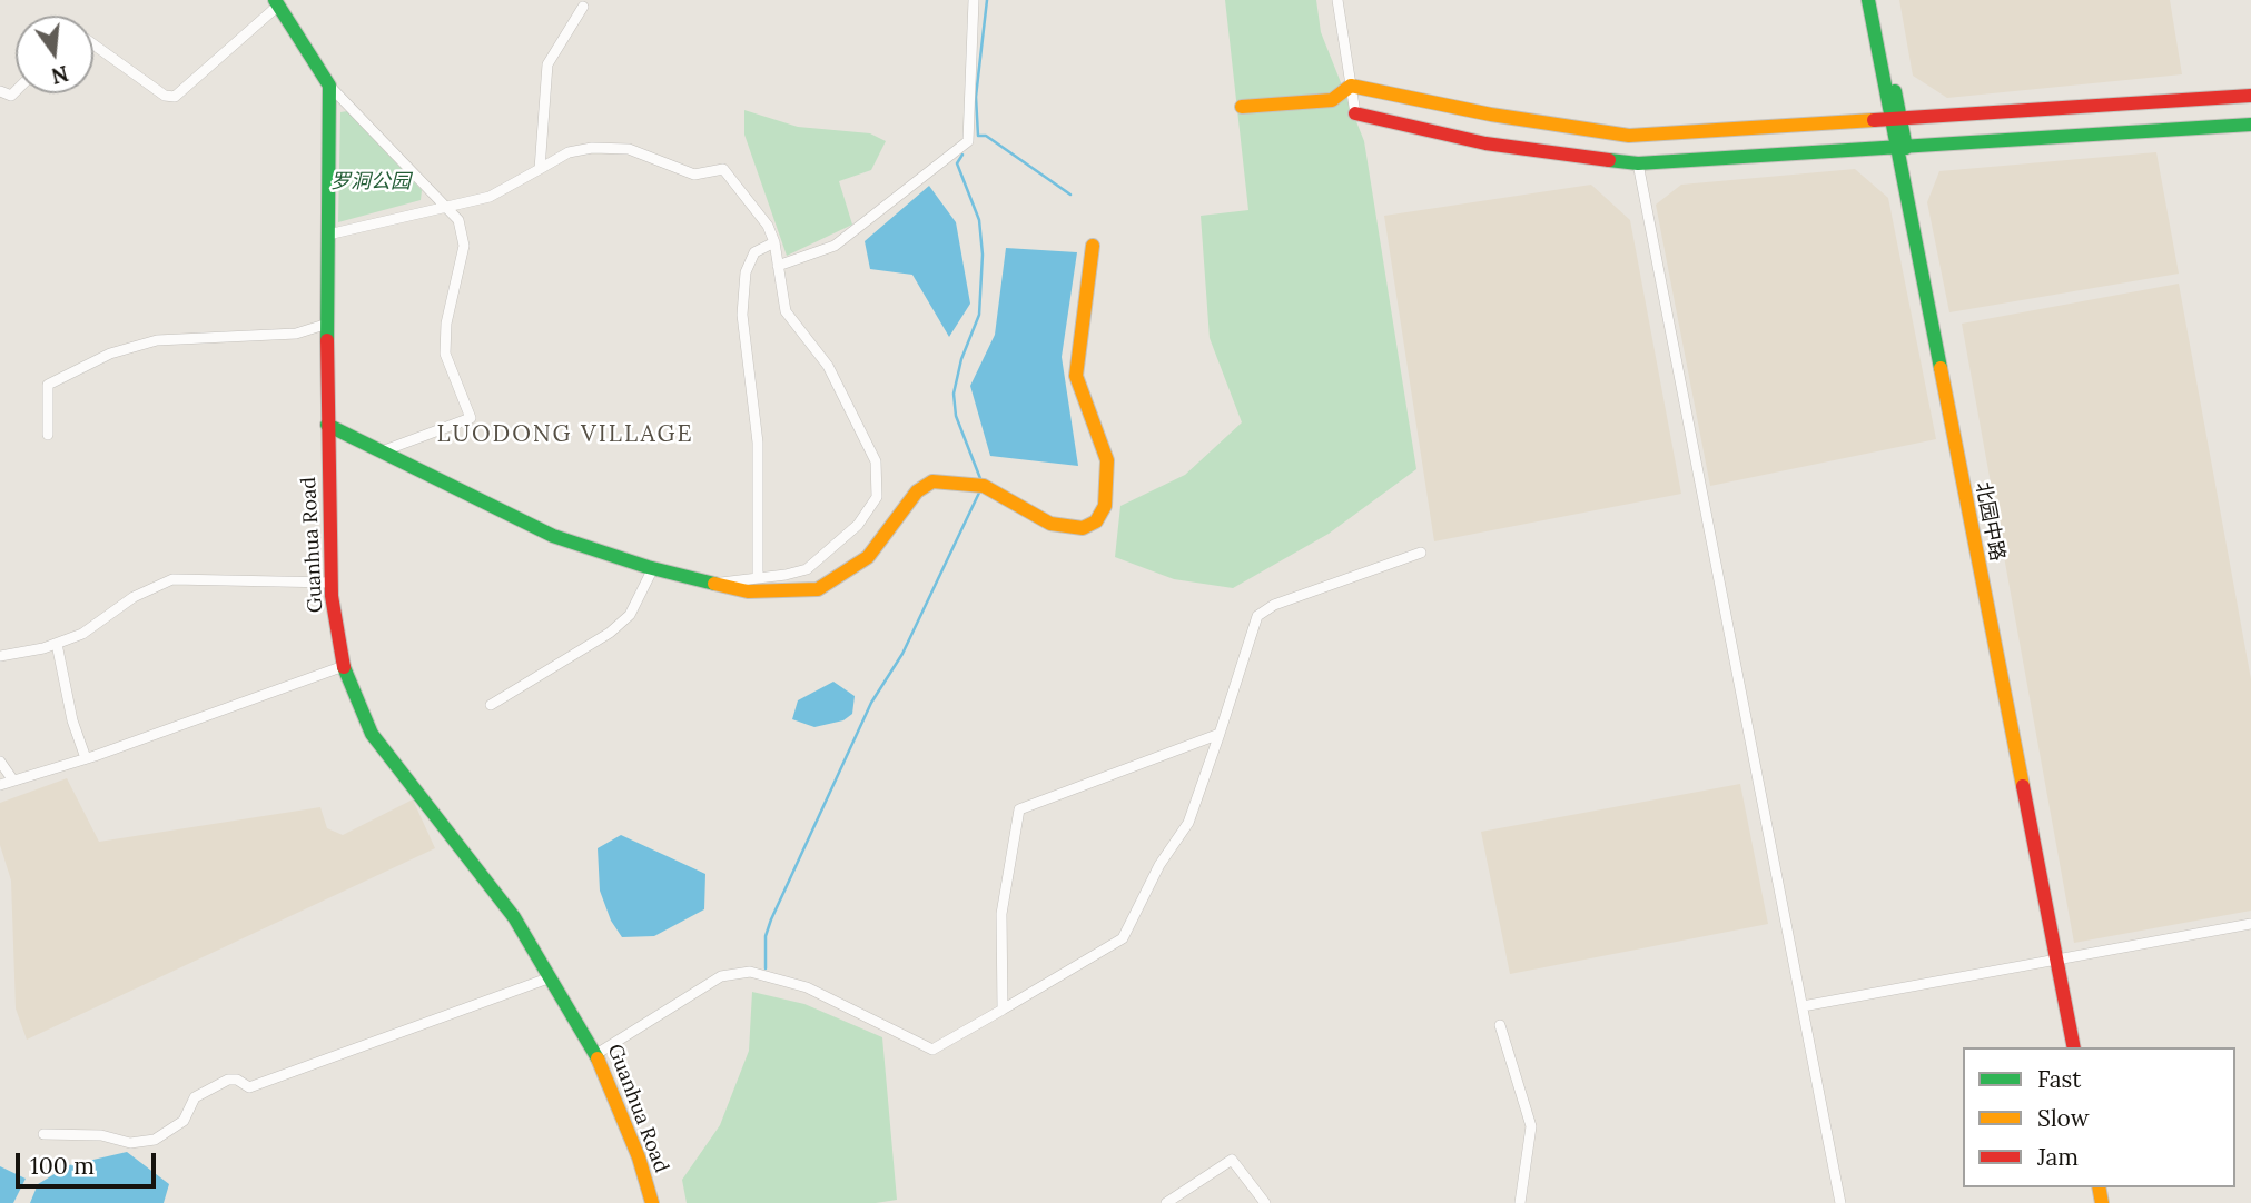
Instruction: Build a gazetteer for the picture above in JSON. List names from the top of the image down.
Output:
{
  "streets": {
    "street": ["北园中路", "Guanhua Road"]
  },
  "districts": ["LUODONG VILLAGE"],
  "parks": ["罗洞公园"],
  "legend": ["Fast", "Slow", "Jam"],
  "scale_bar": "100 m",
  "north": "bottom"
}
